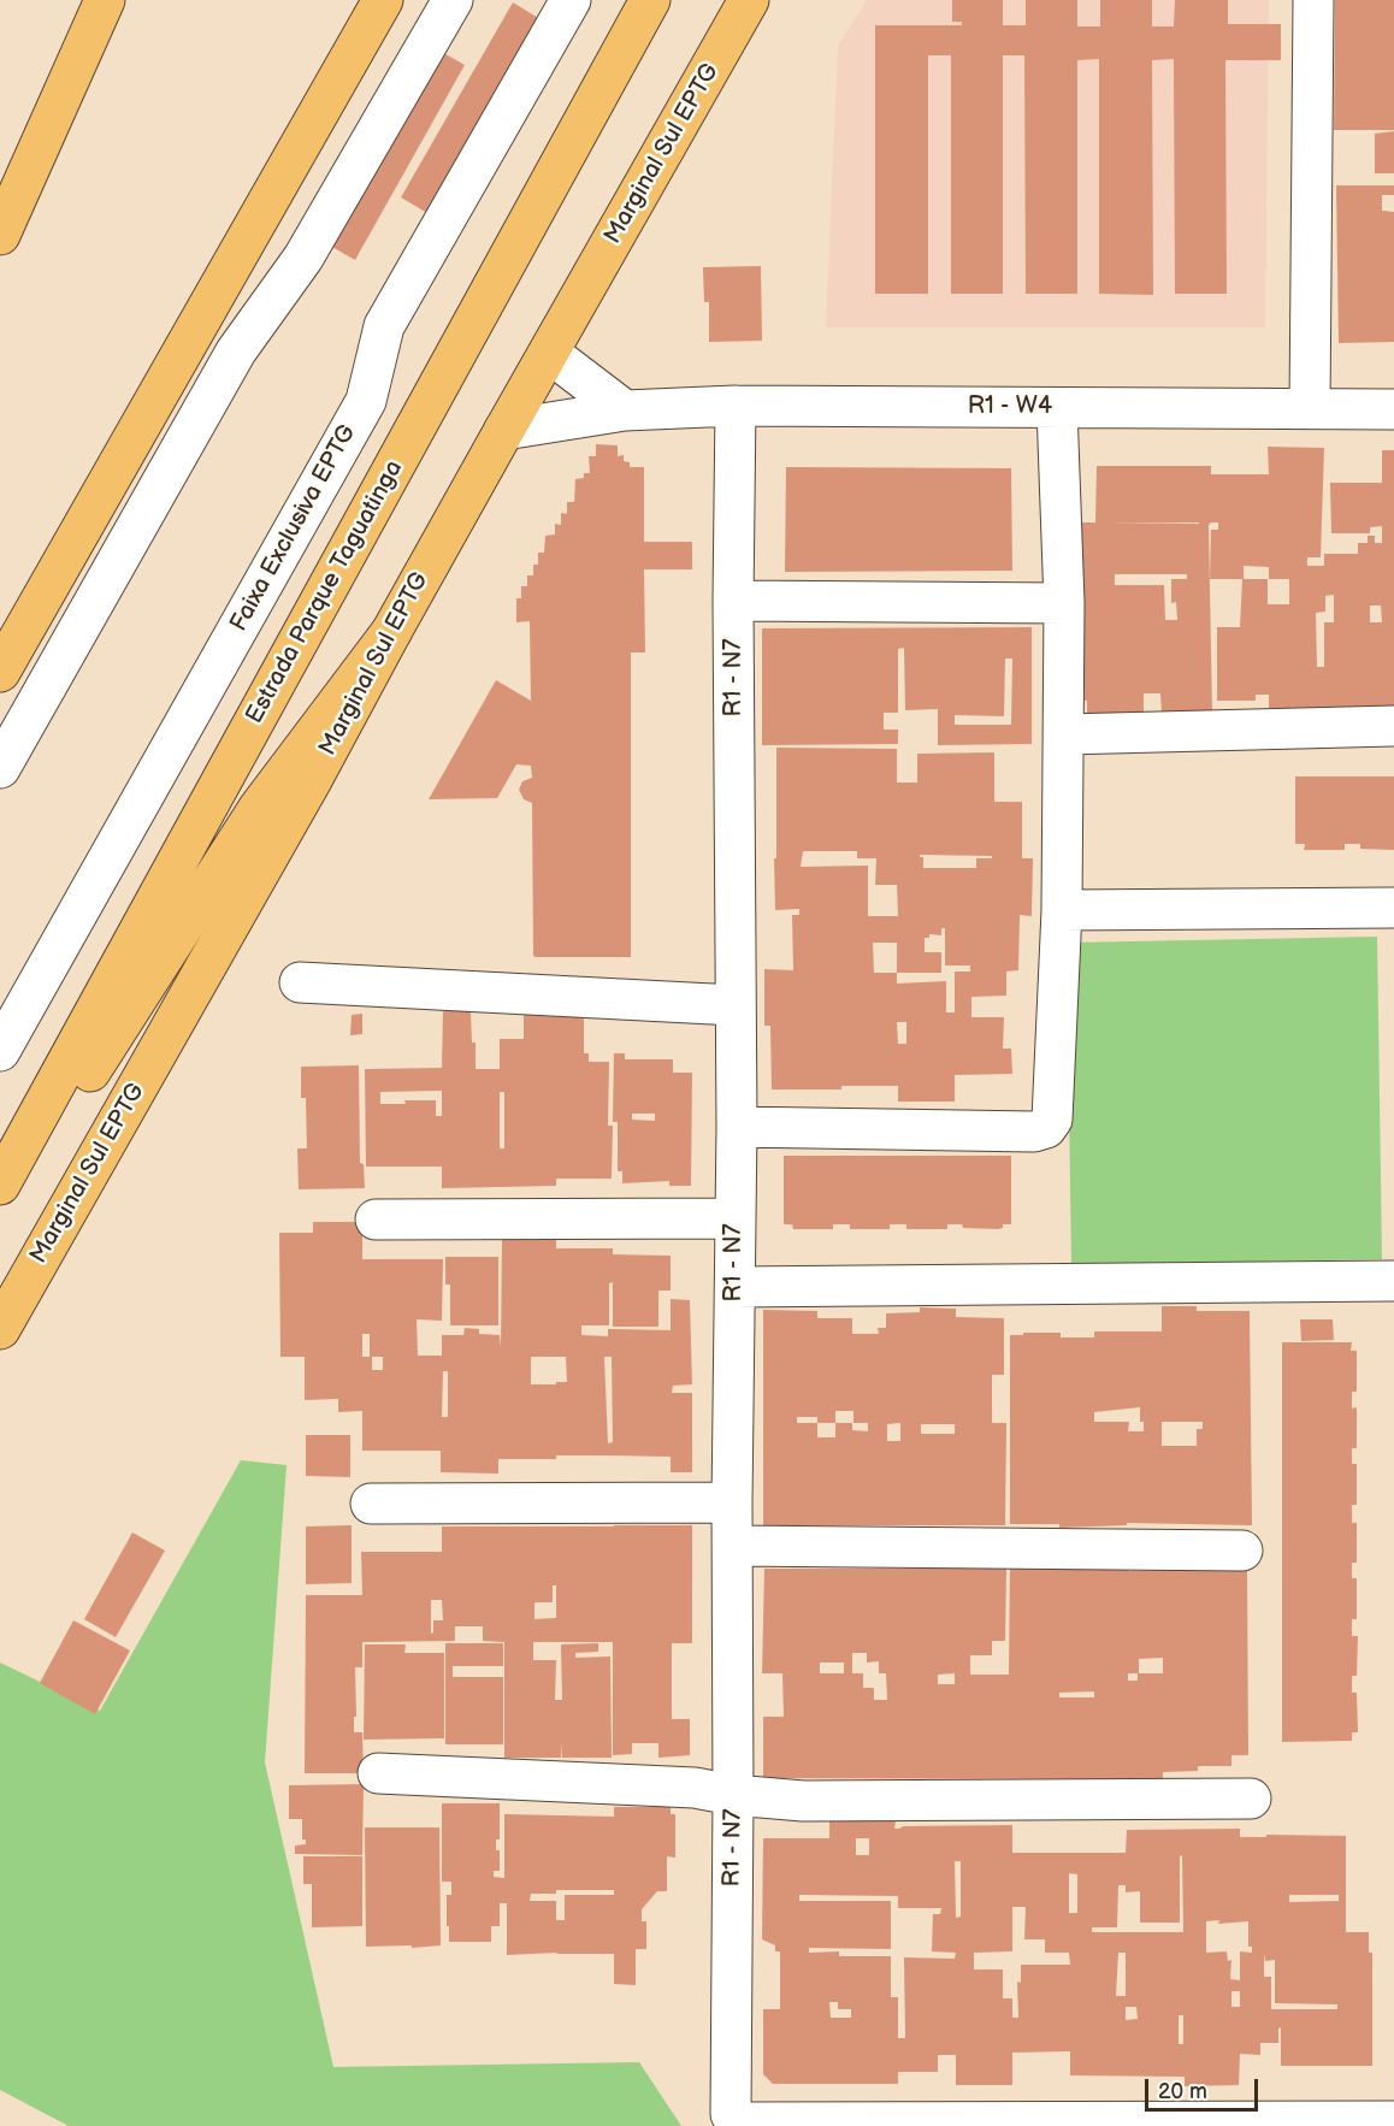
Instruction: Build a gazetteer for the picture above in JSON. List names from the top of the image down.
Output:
{
  "streets": {
    "main road": ["Marginal Sul EPTG", "Estrada Parque Taguatinga"],
    "street": ["R1 - W4", "Faixa Exclusiva EPTG", "R1 - N7"]
  },
  "crossings": [
    ["Marginal Sul EPTG", "R1 - W4"],
    ["R1 - W4", "R1 - N7"]
  ],
  "scale_bar": "20 m"
}
